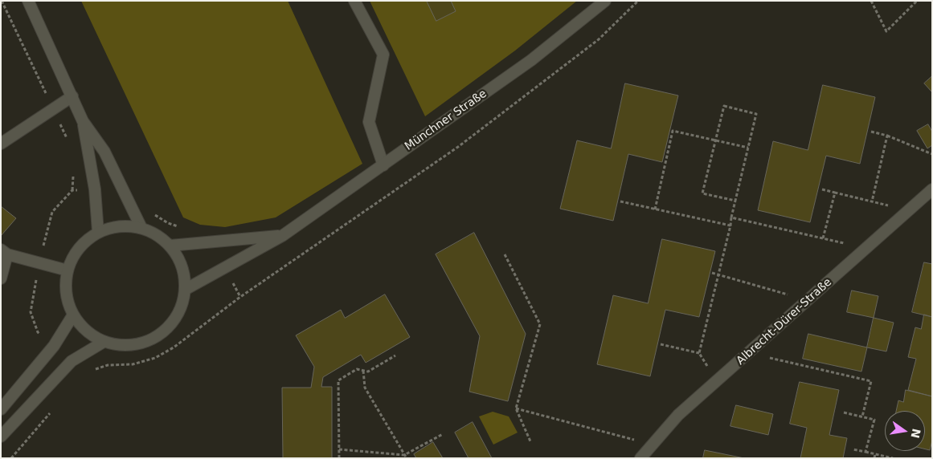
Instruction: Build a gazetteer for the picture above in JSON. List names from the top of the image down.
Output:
{
  "streets": {
    "main road": ["Münchner Straße", "Albrecht-Dürer-Straße"]
  },
  "north": "right"
}
